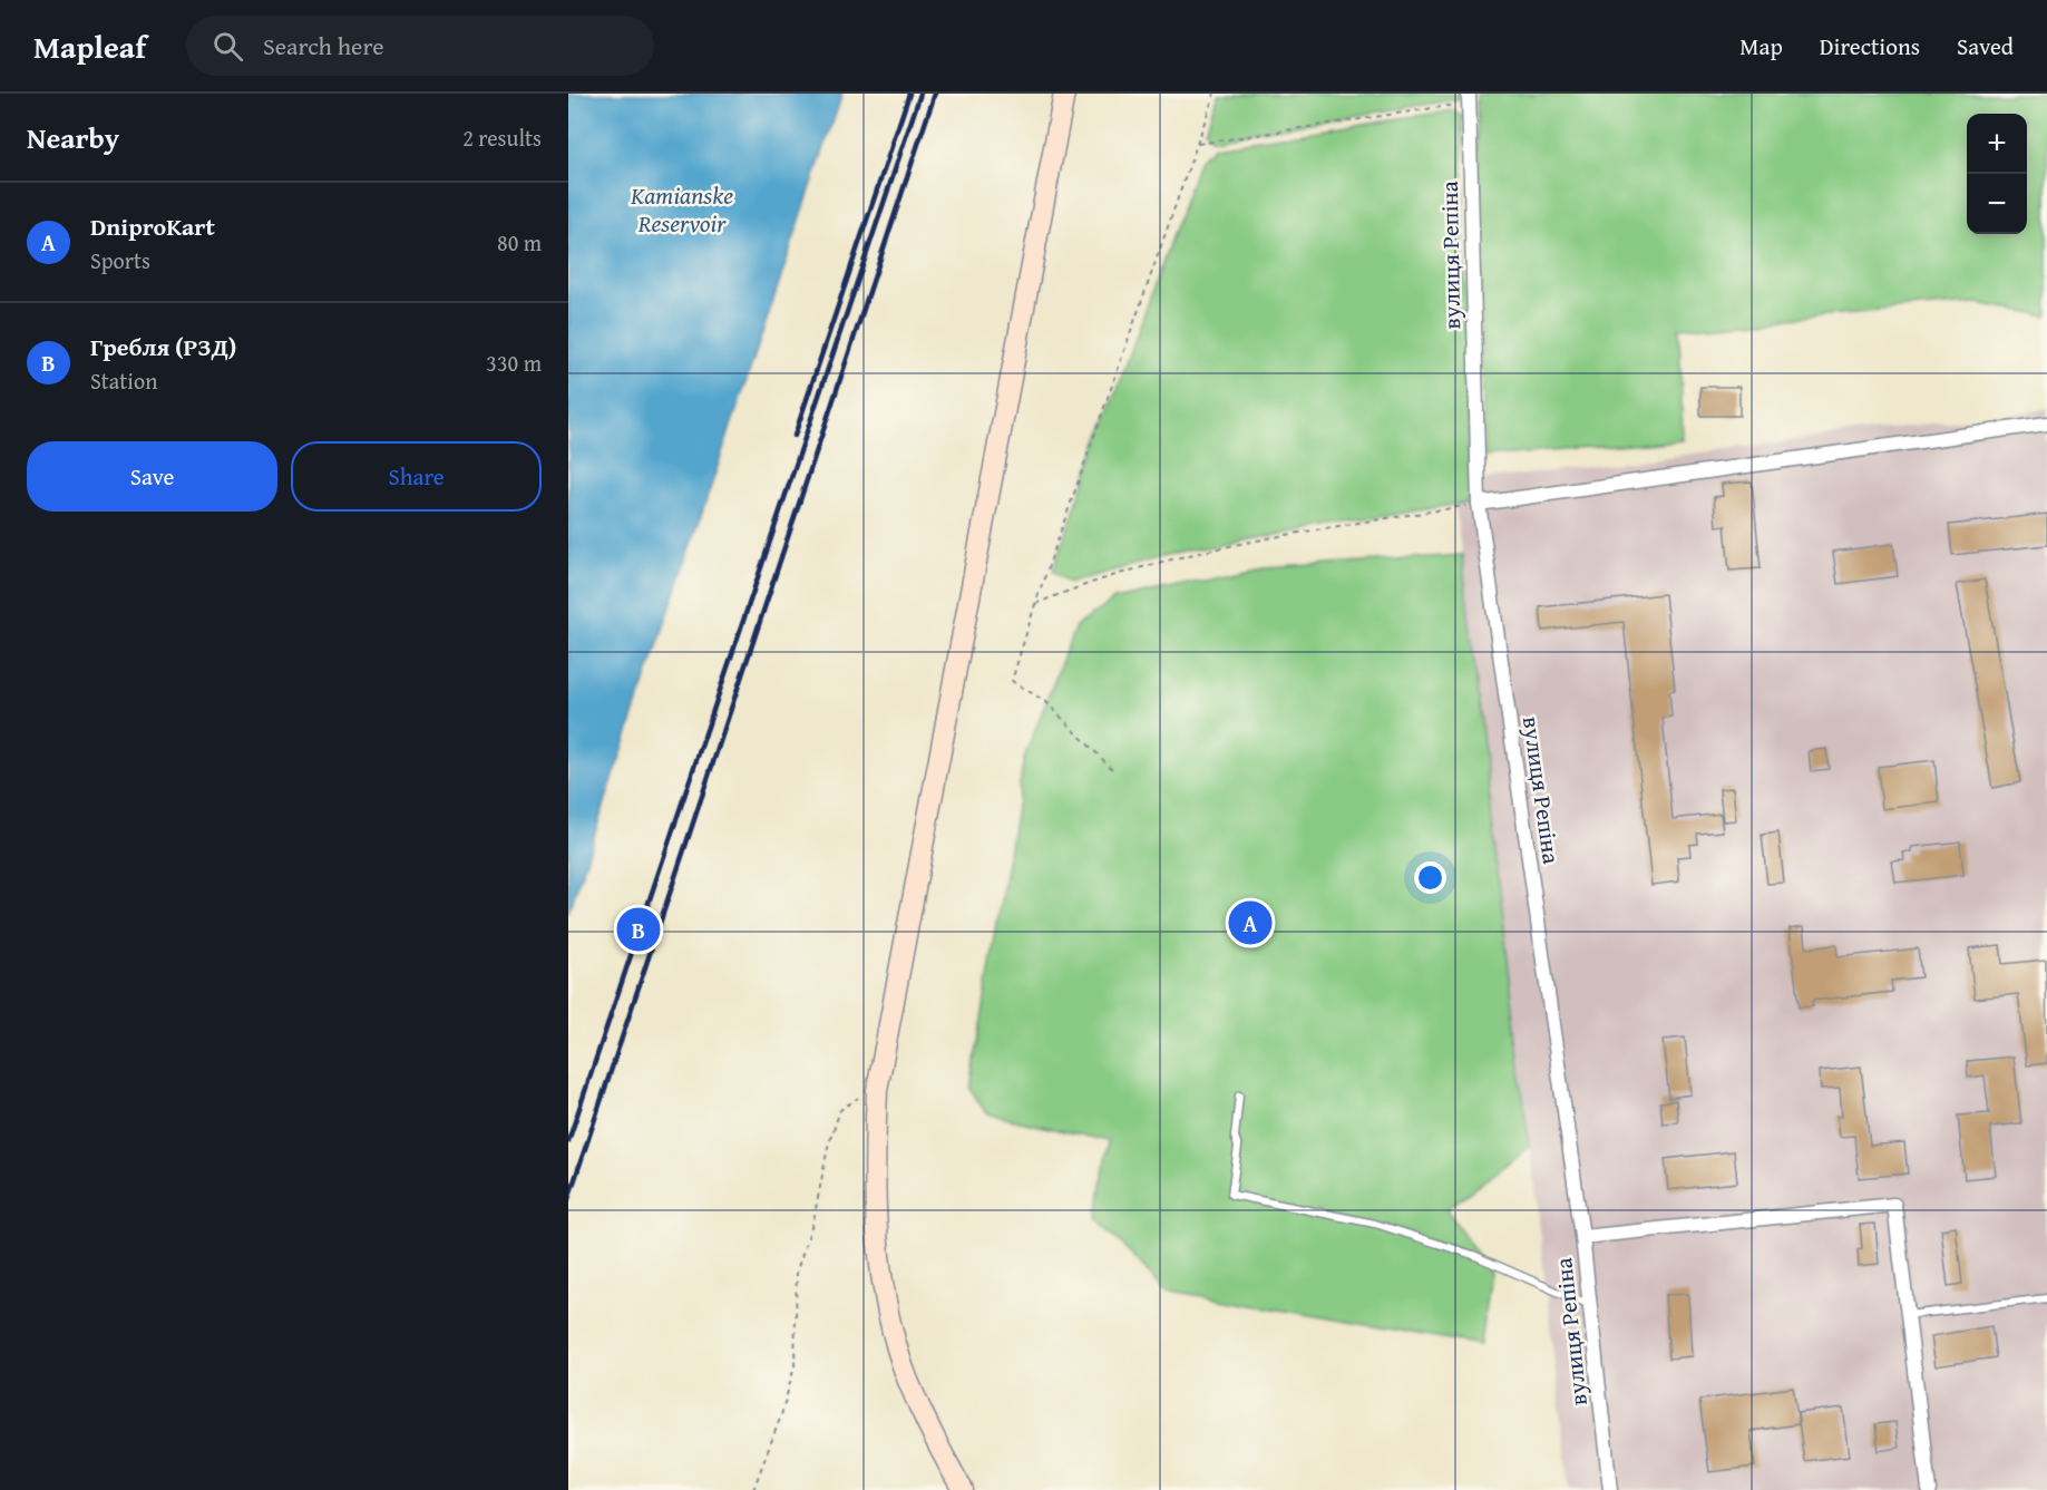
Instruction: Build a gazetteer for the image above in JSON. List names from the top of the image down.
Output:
{
  "streets": {
    "street": ["вулиця Репіна"]
  },
  "water": ["Kamianske Reservoir"],
  "page": {
    "header": "Mapleaf",
    "search": "Search here",
    "nav": ["Map", "Directions", "Saved"],
    "heading": ["Nearby", "2 results"],
    "map_buttons": ["+", "−"],
    "list": [
      {
        "mark": "A",
        "name": "DniproKart",
        "note": "Sports",
        "value": "80 m"
      },
      {
        "mark": "B",
        "name": "Гребля (РЗД)",
        "note": "Station",
        "value": "330 m"
      }
    ],
    "buttons": ["Save", "Share"],
    "pins": ["A", "B"]
  }
}
